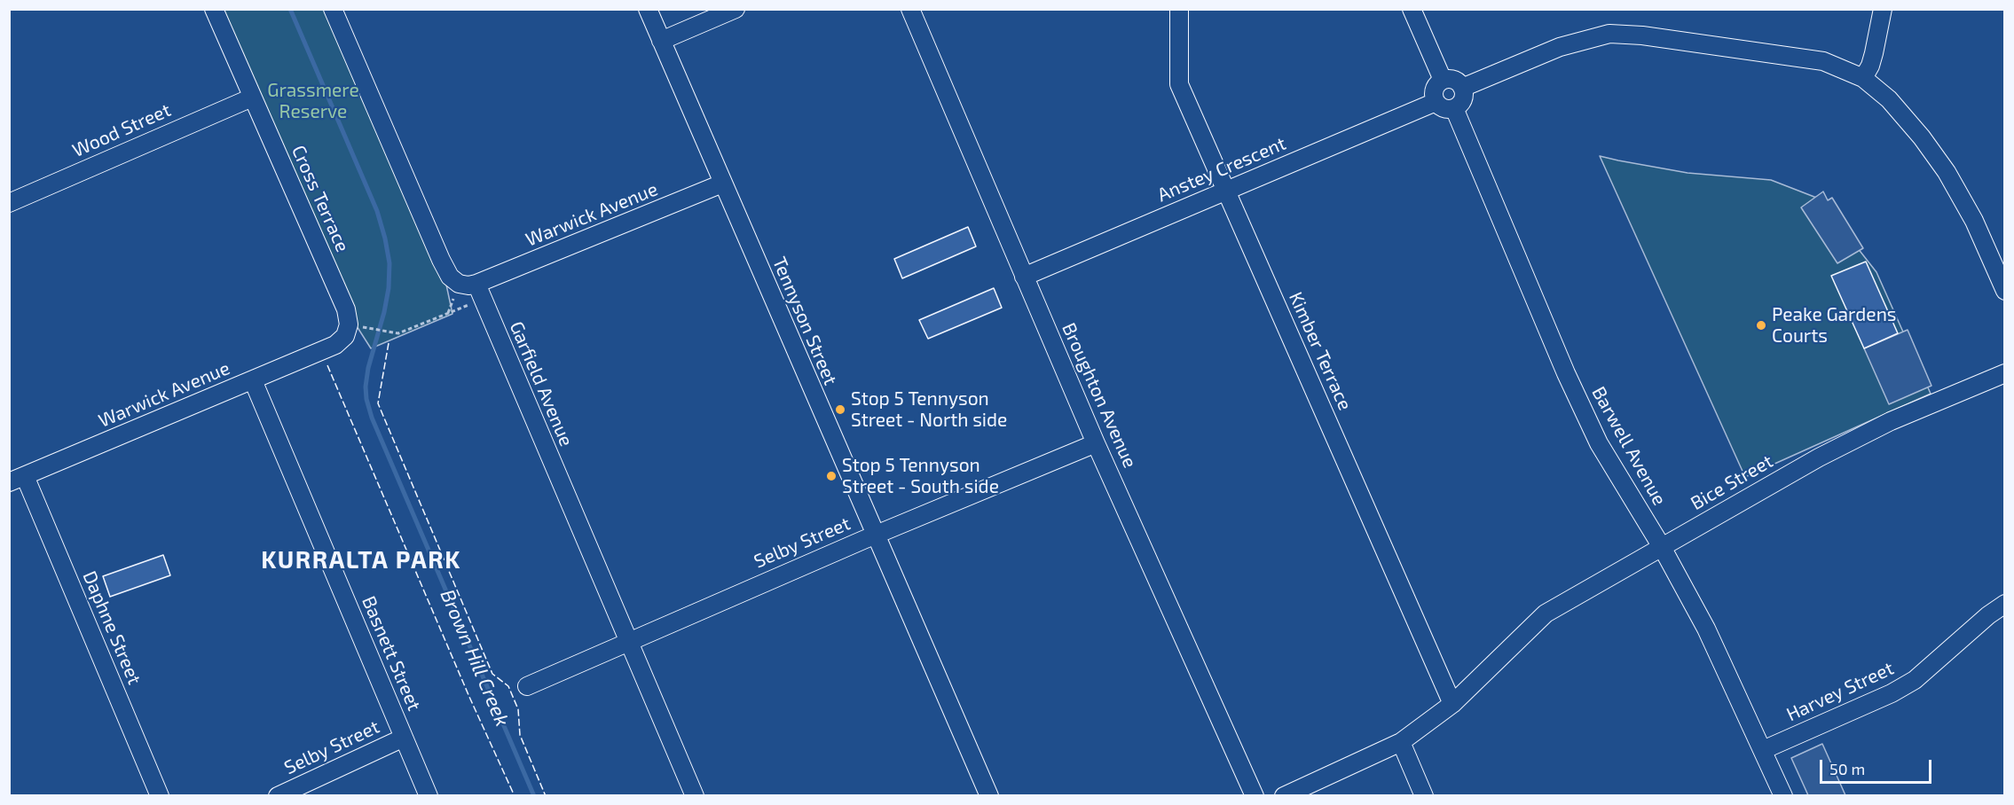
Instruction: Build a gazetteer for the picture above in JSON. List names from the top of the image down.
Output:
{
  "streets": {
    "street": [
      "Wood Street",
      "Anstey Crescent",
      "Cross Terrace",
      "Warwick Avenue",
      "Tennyson Street",
      "Kimber Terrace",
      "Garfield Avenue",
      "Broughton Avenue",
      "Barwell Avenue",
      "Bice Street",
      "Selby Street",
      "Daphne Street",
      "Basnett Street",
      "Harvey Street"
    ]
  },
  "crossings": [
    ["Wood Street", "Cross Terrace"],
    ["Anstey Crescent", "Kimber Terrace"],
    ["Anstey Crescent", "Broughton Avenue"],
    ["Anstey Crescent", "Barwell Avenue"],
    ["Cross Terrace", "Warwick Avenue"],
    ["Warwick Avenue", "Tennyson Street"],
    ["Warwick Avenue", "Garfield Avenue"],
    ["Warwick Avenue", "Daphne Street"],
    ["Warwick Avenue", "Basnett Street"],
    ["Tennyson Street", "Selby Street"],
    ["Kimber Terrace", "Bice Street"],
    ["Garfield Avenue", "Selby Street"],
    ["Broughton Avenue", "Selby Street"],
    ["Barwell Avenue", "Bice Street"],
    ["Barwell Avenue", "Harvey Street"],
    ["Selby Street", "Basnett Street"]
  ],
  "districts": ["KURRALTA PARK"],
  "water": ["Brown Hill Creek"],
  "parks": ["Grassmere Reserve"],
  "places": ["Peake Gardens Courts", "Stop 5 Tennyson Street - North side", "Stop 5 Tennyson Street - South side"],
  "scale_bar": "50 m"
}
